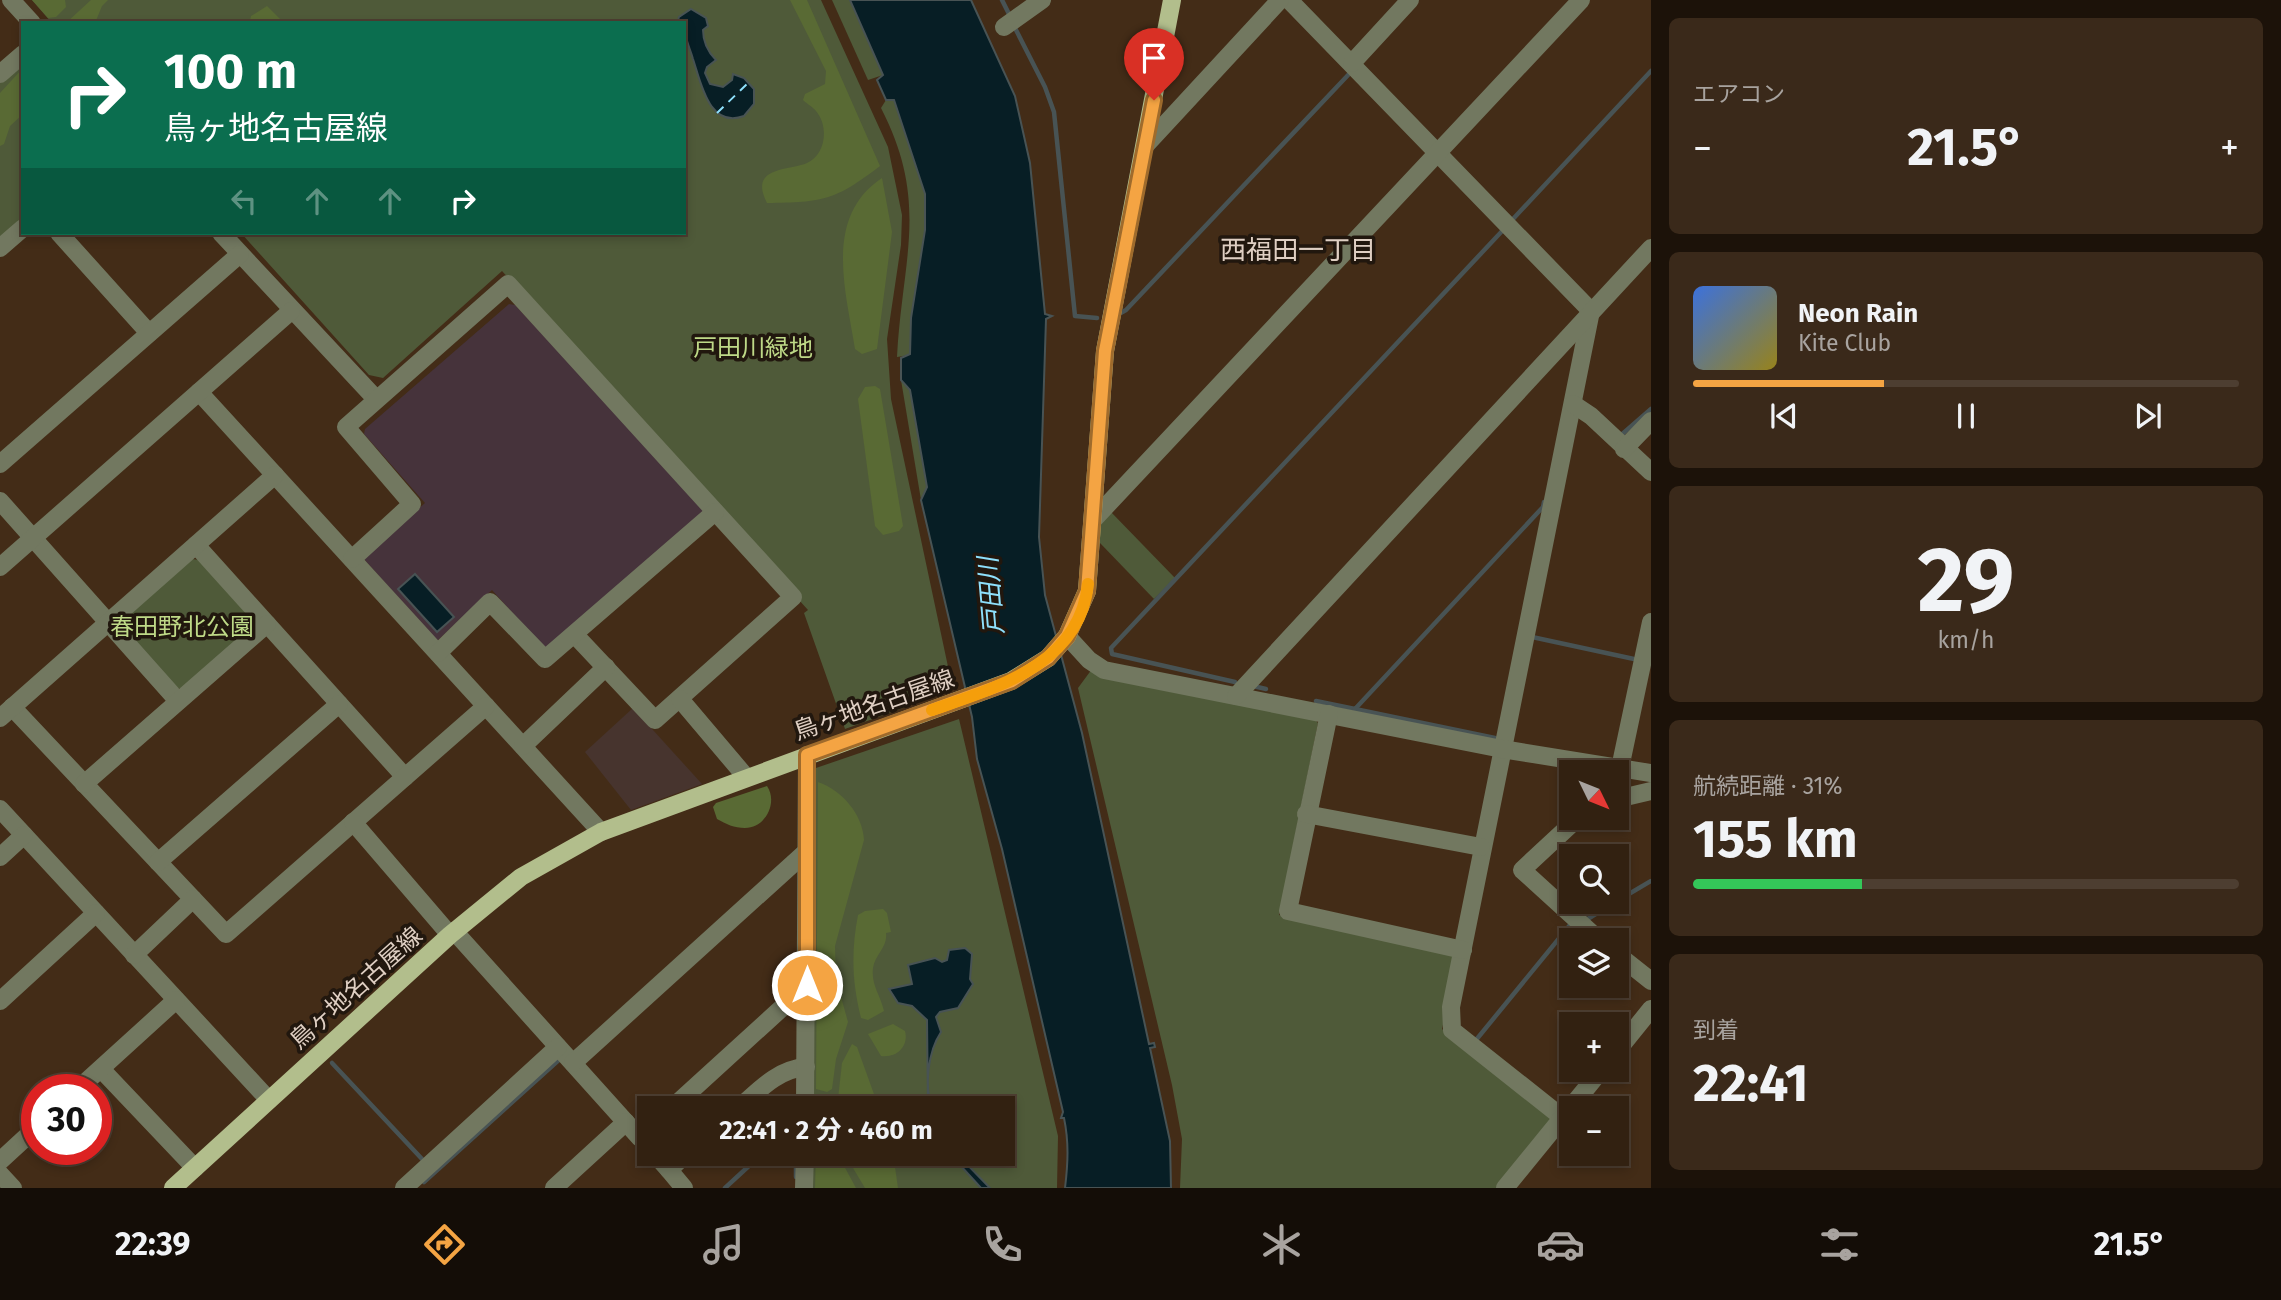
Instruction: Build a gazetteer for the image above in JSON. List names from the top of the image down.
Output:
{
  "streets": {
    "main road": ["鳥ヶ地名古屋線"]
  },
  "districts": ["西福田一丁目"],
  "water": ["戸田川"],
  "parks": ["戸田川緑地", "春田野北公園"],
  "north": "bottom right",
  "page": {
    "tile": [
      "エアコン",
      ["29", "km/h"],
      ["航続距離 · 31%", "155 km"],
      ["到着", "22:41"]
    ],
    "turn": ["100 m", "鳥ヶ地名古屋線"],
    "heat": ["−", "21.5°", "+"],
    "song": ["Neon Rain", "Kite Club"],
    "map_buttons": ["+", "−"],
    "limit": "30",
    "trip": "22:41 · 2 分 · 460 m",
    "tabs": ["22:39", "21.5°"]
  }
}
